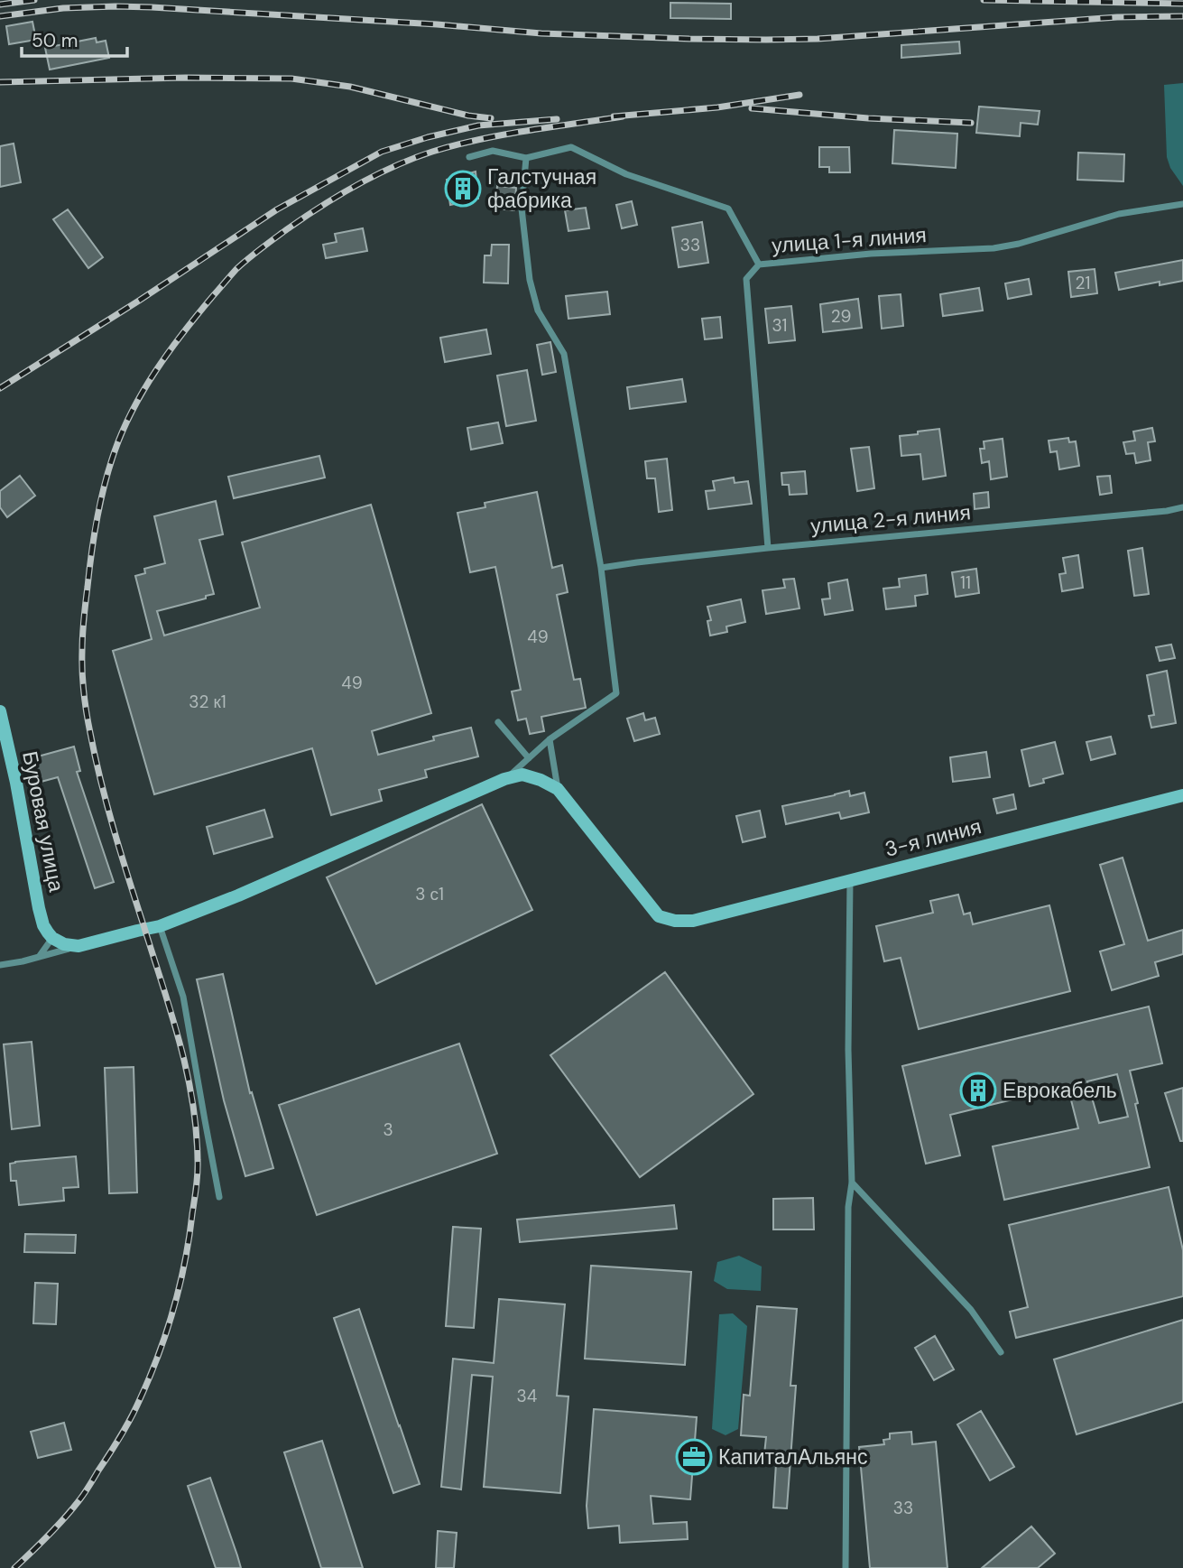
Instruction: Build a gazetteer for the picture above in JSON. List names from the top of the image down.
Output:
{
  "streets": {
    "street": [
      "улица 1-я линия",
      "улица 2-я линия",
      "Буровая улица",
      "3-я линия"
    ]
  },
  "places": {
    "building": ["Галстучная фабрика", "Еврокабель"],
    "office": ["КапиталАльянс"]
  },
  "house_numbers": [
    "33",
    "21",
    "29",
    "31",
    "11",
    "49",
    "49",
    "32 к1",
    "3 с1",
    "3",
    "34",
    "33"
  ],
  "scale_bar": "50 m"
}
